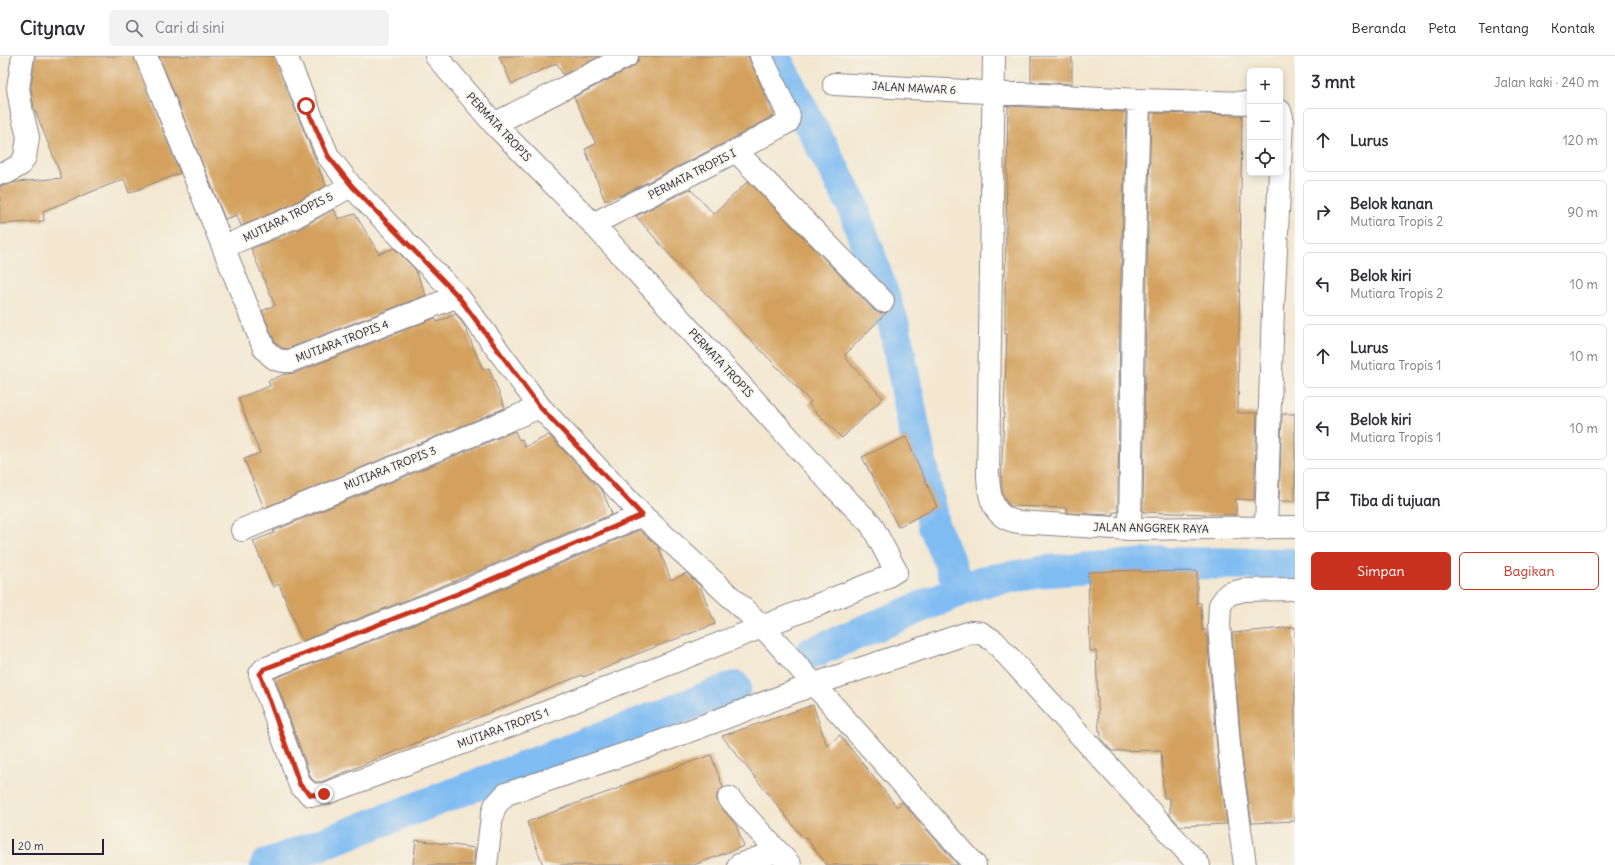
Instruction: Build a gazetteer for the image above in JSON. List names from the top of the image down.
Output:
{
  "streets": {
    "street": [
      "JALAN MAWAR 6",
      "PERMATA TROPIS",
      "PERMATA TROPIS I",
      "MUTIARA TROPIS 5",
      "MUTIARA TROPIS 4",
      "MUTIARA TROPIS 3",
      "JALAN ANGGREK RAYA",
      "MUTIARA TROPIS 1"
    ]
  },
  "crossings": [
    ["JALAN MAWAR 6", "JALAN ANGGREK RAYA"],
    ["PERMATA TROPIS", "PERMATA TROPIS I"],
    ["PERMATA TROPIS", "MUTIARA TROPIS 1"],
    ["MUTIARA TROPIS 5", "MUTIARA TROPIS 4"]
  ],
  "scale_bar": "20 m",
  "page": {
    "header": "Citynav",
    "search": "Cari di sini",
    "nav": [
      "Beranda",
      "Peta",
      "Tentang",
      "Kontak"
    ],
    "heading": ["3 mnt", "Jalan kaki · 240 m"],
    "map_buttons": ["+", "−"],
    "list": [
      ["Lurus", "120 m"],
      ["Belok kanan", "Mutiara Tropis 2", "90 m"],
      ["Belok kiri", "Mutiara Tropis 2", "10 m"],
      ["Lurus", "Mutiara Tropis 1", "10 m"],
      ["Belok kiri", "Mutiara Tropis 1", "10 m"],
      "Tiba di tujuan"
    ],
    "buttons": ["Simpan", "Bagikan"],
    "scale": "20 m"
  }
}
